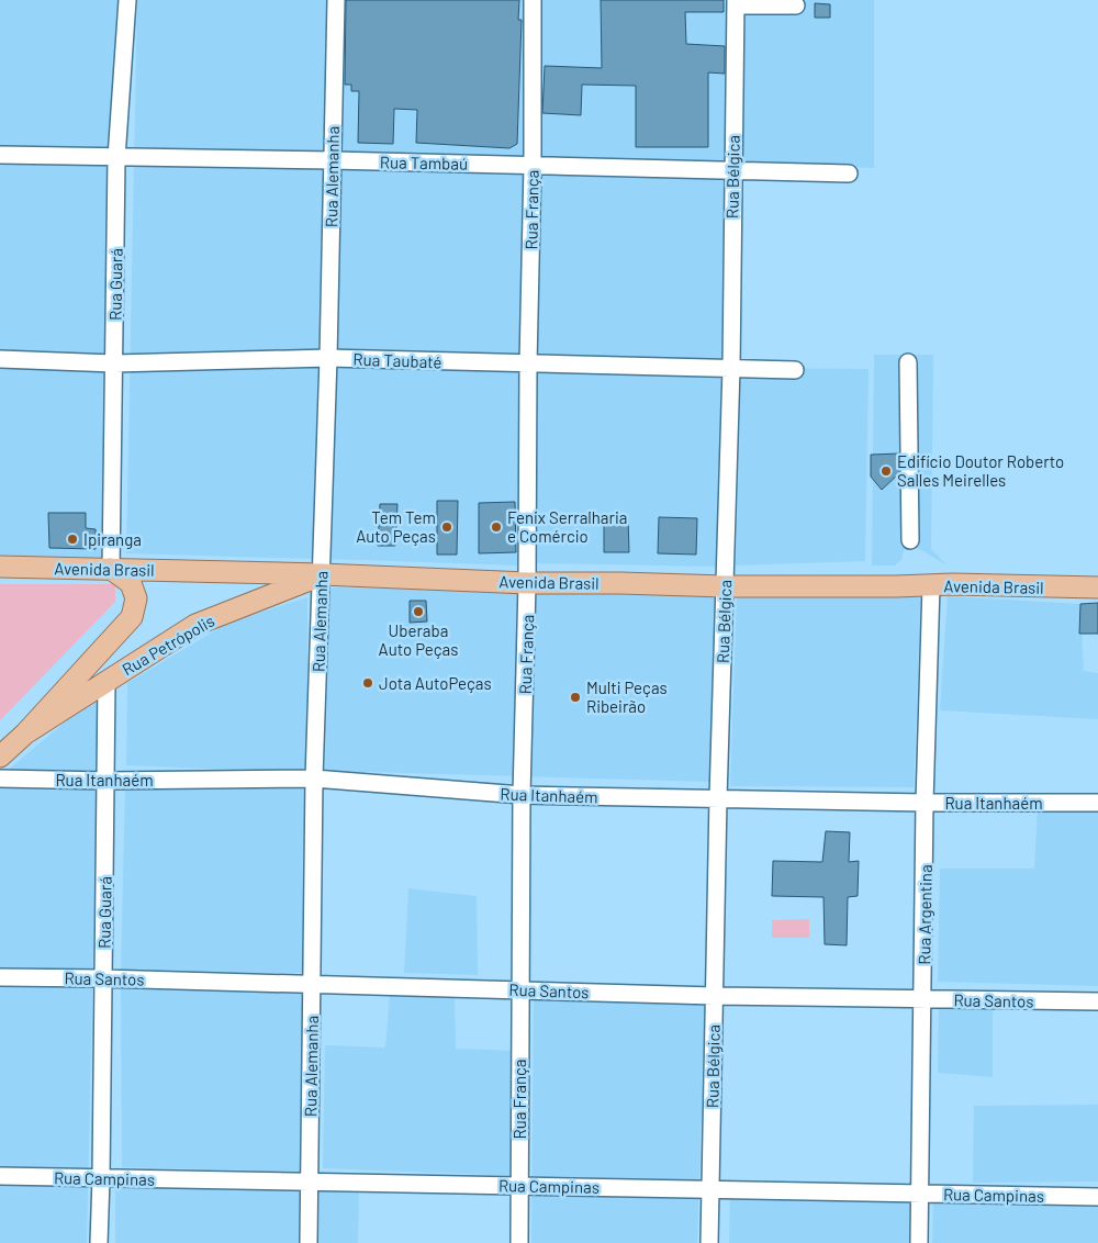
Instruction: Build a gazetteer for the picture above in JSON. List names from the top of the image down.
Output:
{
  "streets": {
    "main road": ["Avenida Brasil", "Rua Petrópolis"],
    "street": [
      "Rua Tambaú",
      "Rua Alemanha",
      "Rua Bélgica",
      "Rua França",
      "Rua Guará",
      "Rua Taubaté",
      "Rua Itanhaém",
      "Rua Argentina",
      "Rua Santos",
      "Rua Campinas"
    ]
  },
  "crossings": [
    ["Rua Tambaú", "Rua Alemanha"],
    ["Rua Tambaú", "Rua Bélgica"],
    ["Rua Tambaú", "Rua França"],
    ["Rua Tambaú", "Rua Guará"],
    ["Rua Alemanha", "Rua Taubaté"],
    ["Rua Alemanha", "Avenida Brasil"],
    ["Rua Alemanha", "Rua Petrópolis"],
    ["Rua Alemanha", "Rua Itanhaém"],
    ["Rua Alemanha", "Rua Santos"],
    ["Rua Alemanha", "Rua Campinas"],
    ["Rua Bélgica", "Rua Taubaté"],
    ["Rua Bélgica", "Avenida Brasil"],
    ["Rua Bélgica", "Rua Itanhaém"],
    ["Rua Bélgica", "Rua Santos"],
    ["Rua Bélgica", "Rua Campinas"],
    ["Rua França", "Rua Taubaté"],
    ["Rua França", "Avenida Brasil"],
    ["Rua França", "Rua Itanhaém"],
    ["Rua França", "Rua Santos"],
    ["Rua França", "Rua Campinas"],
    ["Rua Guará", "Rua Taubaté"],
    ["Rua Guará", "Avenida Brasil"],
    ["Rua Guará", "Rua Petrópolis"],
    ["Rua Guará", "Rua Itanhaém"],
    ["Rua Guará", "Rua Santos"],
    ["Rua Guará", "Rua Campinas"],
    ["Avenida Brasil", "Rua Petrópolis"],
    ["Avenida Brasil", "Rua Argentina"],
    ["Rua Itanhaém", "Rua Argentina"],
    ["Rua Argentina", "Rua Santos"],
    ["Rua Argentina", "Rua Campinas"]
  ],
  "places": [
    "Edifício Doutor Roberto Salles Meirelles",
    "Tem Tem Auto Peças",
    "Fenix Serralharia e Comércio",
    "Ipiranga",
    "Uberaba Auto Peças",
    "Jota AutoPeças",
    "Multi Peças Ribeirão"
  ]
}
